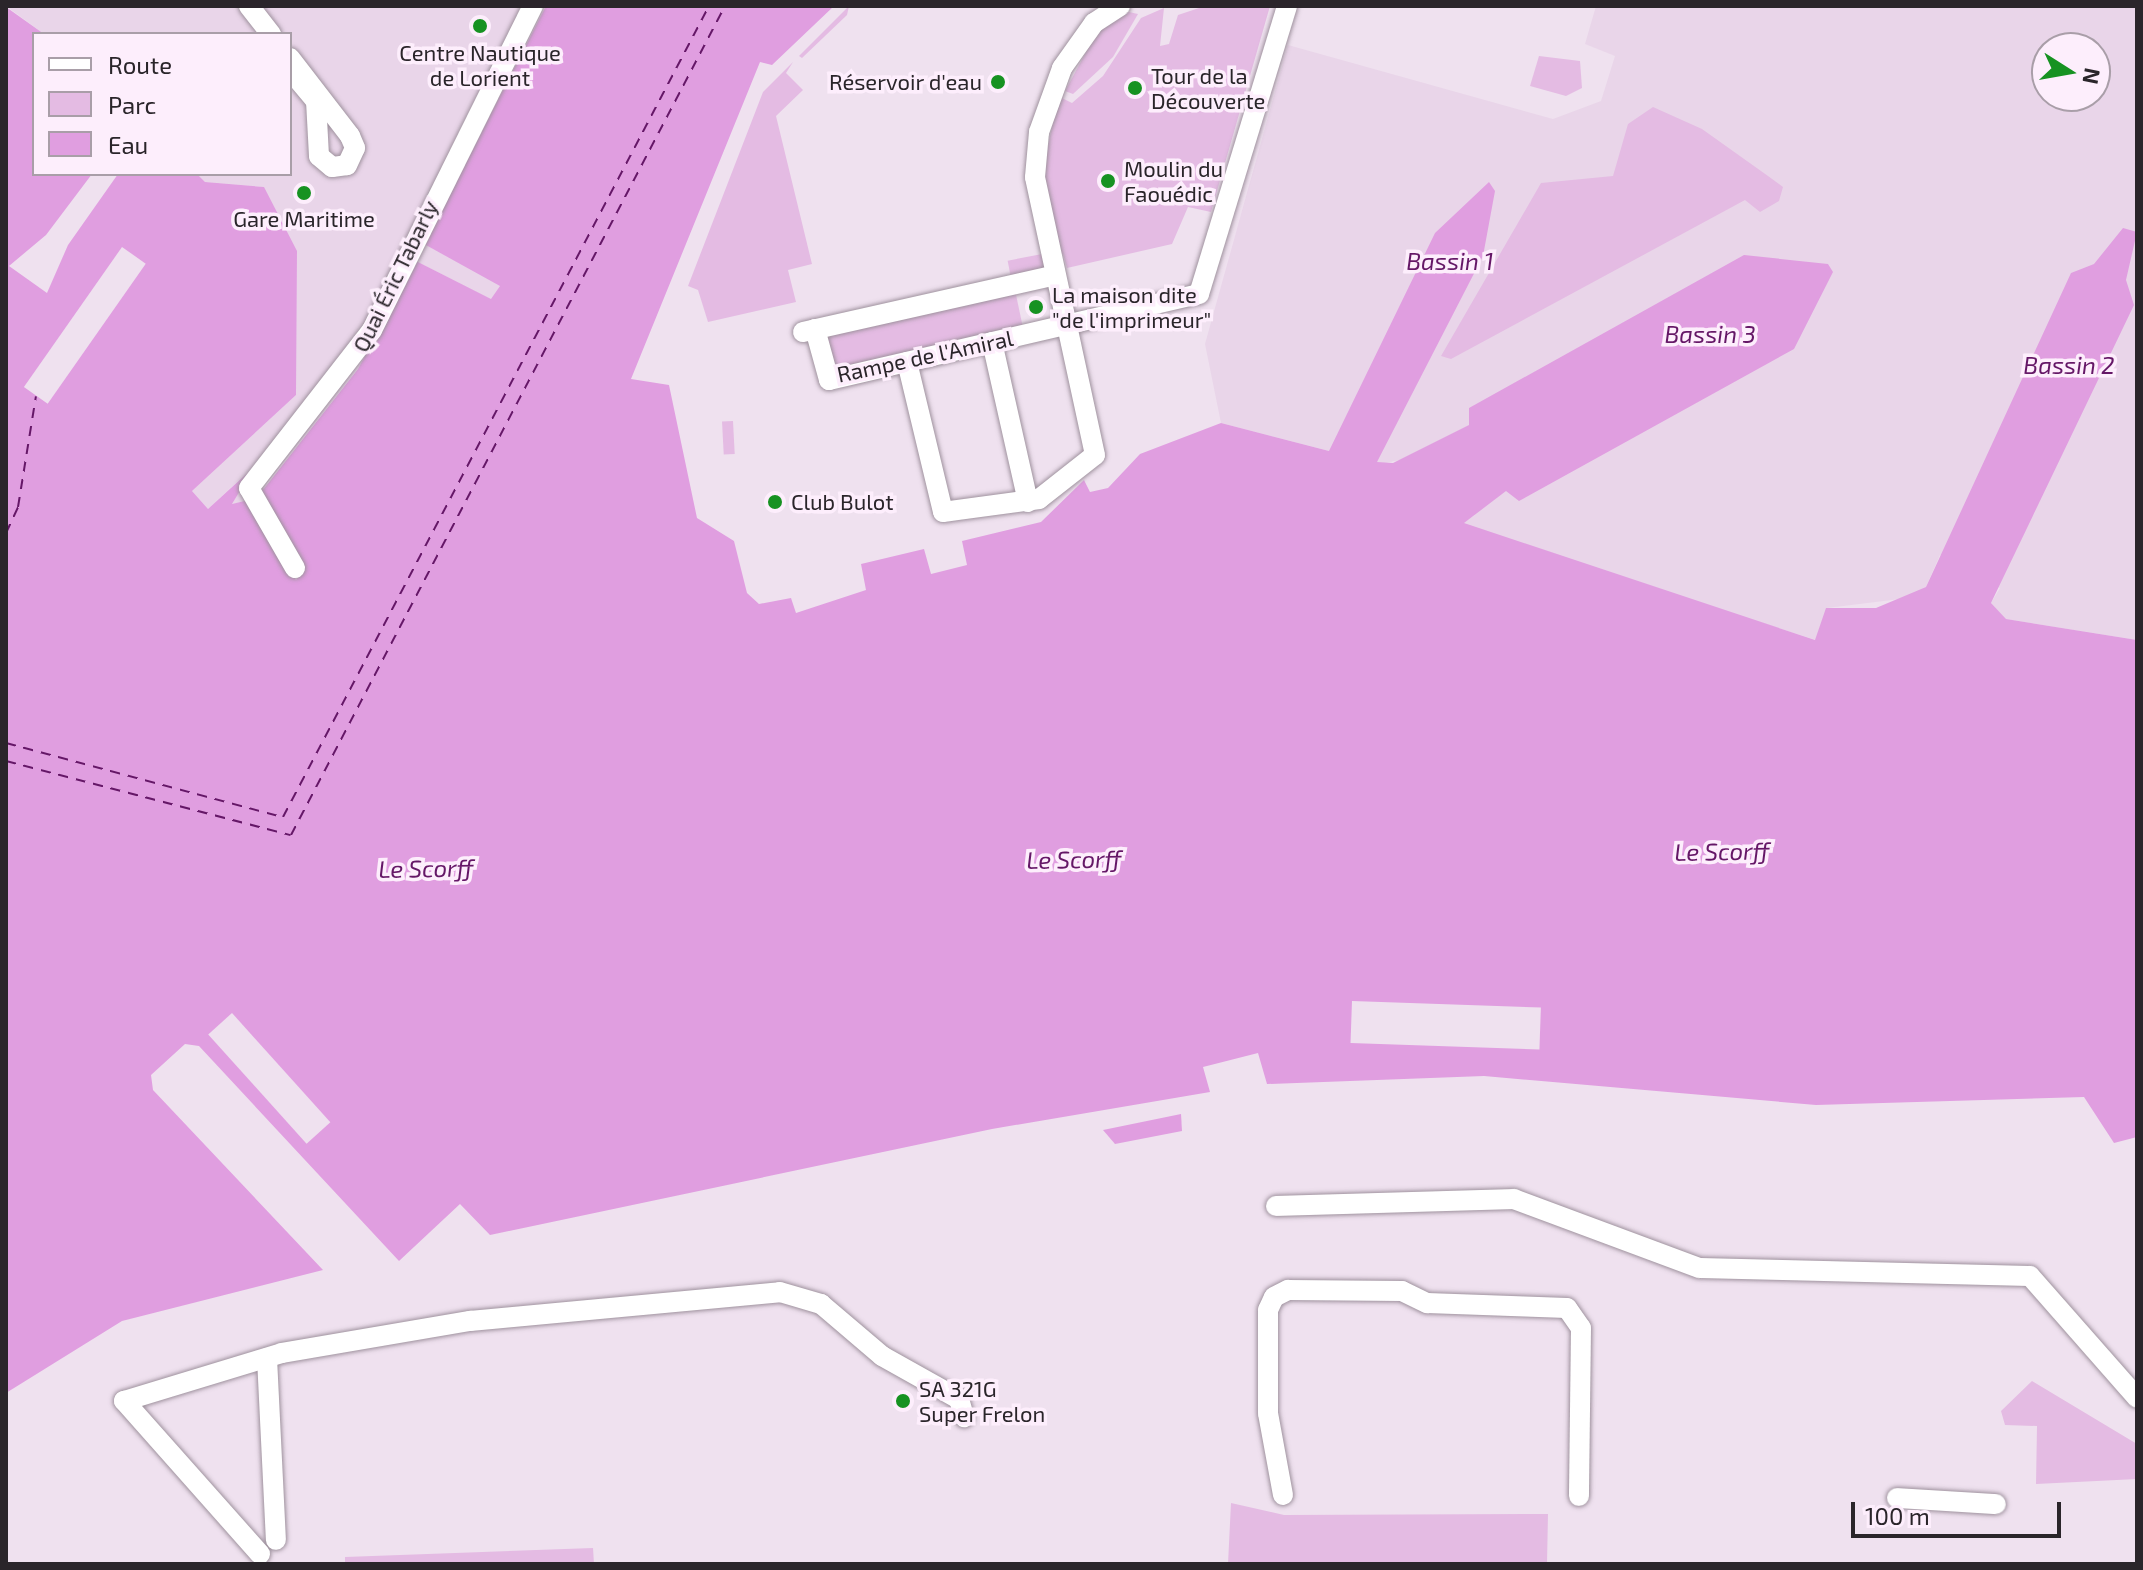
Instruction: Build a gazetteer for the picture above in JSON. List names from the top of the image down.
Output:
{
  "streets": {
    "street": ["Quai Éric Tabarly", "Rampe de l'Amiral"]
  },
  "water": [
    "Bassin 1",
    "Bassin 3",
    "Bassin 2",
    "Le Scorff"
  ],
  "places": [
    "Centre Nautique de Lorient",
    "Réservoir d'eau",
    "Tour de la Découverte",
    "Moulin du Faouédic",
    "Gare Maritime",
    "La maison dite \"de l'imprimeur\"",
    "Club Bulot",
    "SA 321G Super Frelon"
  ],
  "legend": ["Route", "Parc", "Eau"],
  "scale_bar": "100 m",
  "north": "right"
}
